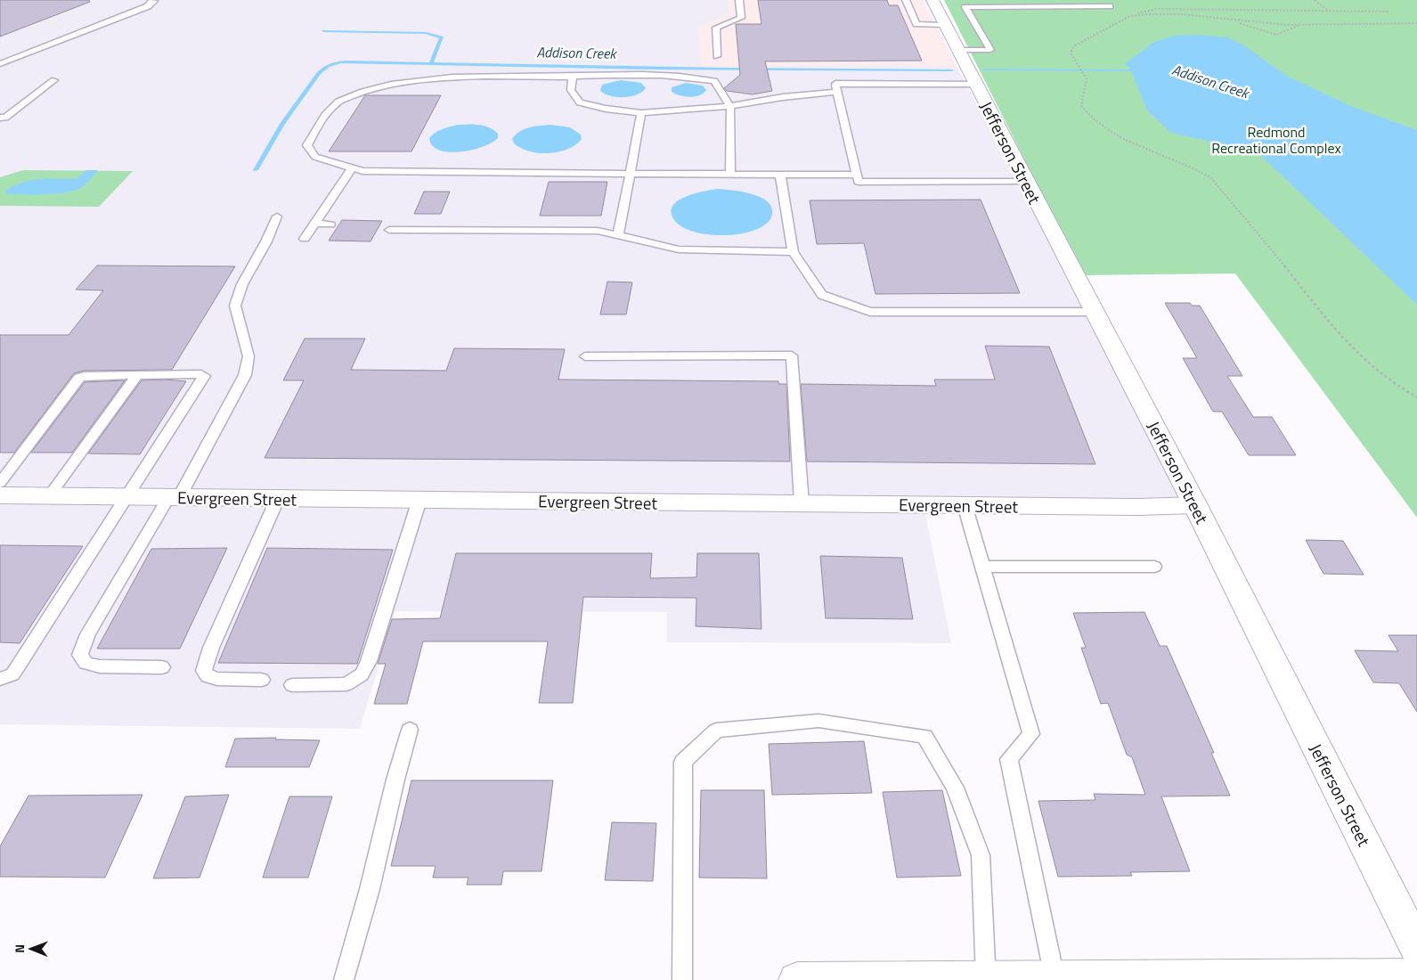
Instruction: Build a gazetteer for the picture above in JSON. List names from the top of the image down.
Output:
{
  "streets": {
    "street": ["Jefferson Street", "Evergreen Street"]
  },
  "crossings": [
    ["Jefferson Street", "Evergreen Street"]
  ],
  "water": ["Addison Creek"],
  "parks": ["Redmond Recreational Complex"],
  "north": "left"
}
